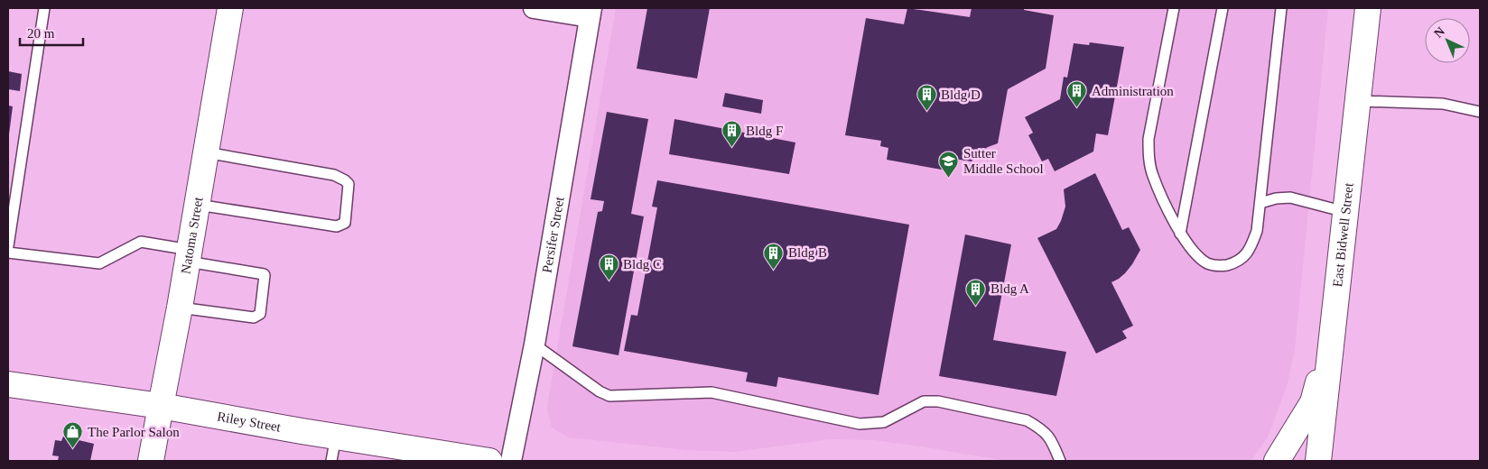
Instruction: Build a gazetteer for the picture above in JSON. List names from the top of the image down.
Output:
{
  "streets": {
    "main road": ["Natoma Street", "East Bidwell Street", "Riley Street"],
    "street": ["Persifer Street"]
  },
  "crossings": [
    ["Natoma Street", "Riley Street"]
  ],
  "places": {
    "building": [
      "Administration",
      "Bldg D",
      "Bldg F",
      "Bldg B",
      "Bldg C",
      "Bldg A"
    ],
    "school or university": ["Sutter Middle School"],
    "shop": ["The Parlor Salon"]
  },
  "scale_bar": "20 m",
  "north": "top left"
}
